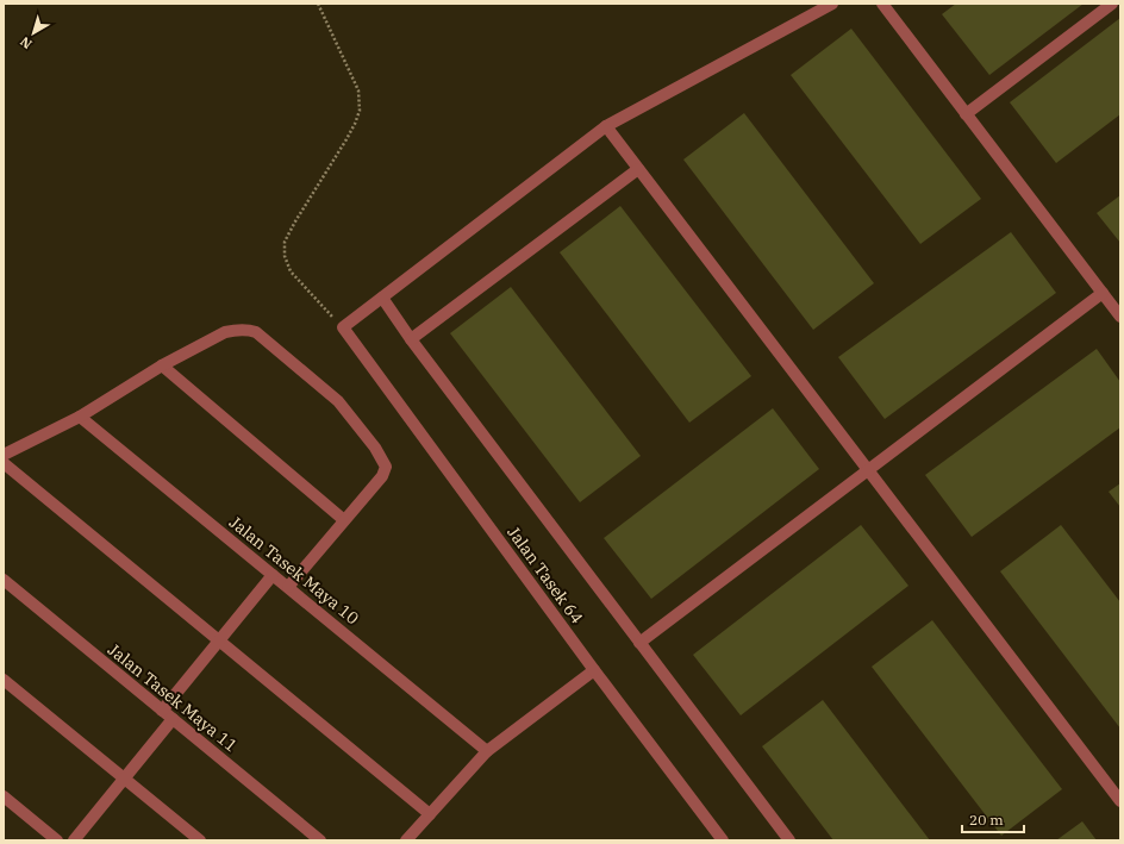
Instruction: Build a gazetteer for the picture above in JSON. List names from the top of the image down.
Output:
{
  "streets": {
    "street": ["Jalan Tasek Maya 10", "Jalan Tasek 64", "Jalan Tasek Maya 11"]
  },
  "scale_bar": "20 m",
  "north": "bottom left"
}
